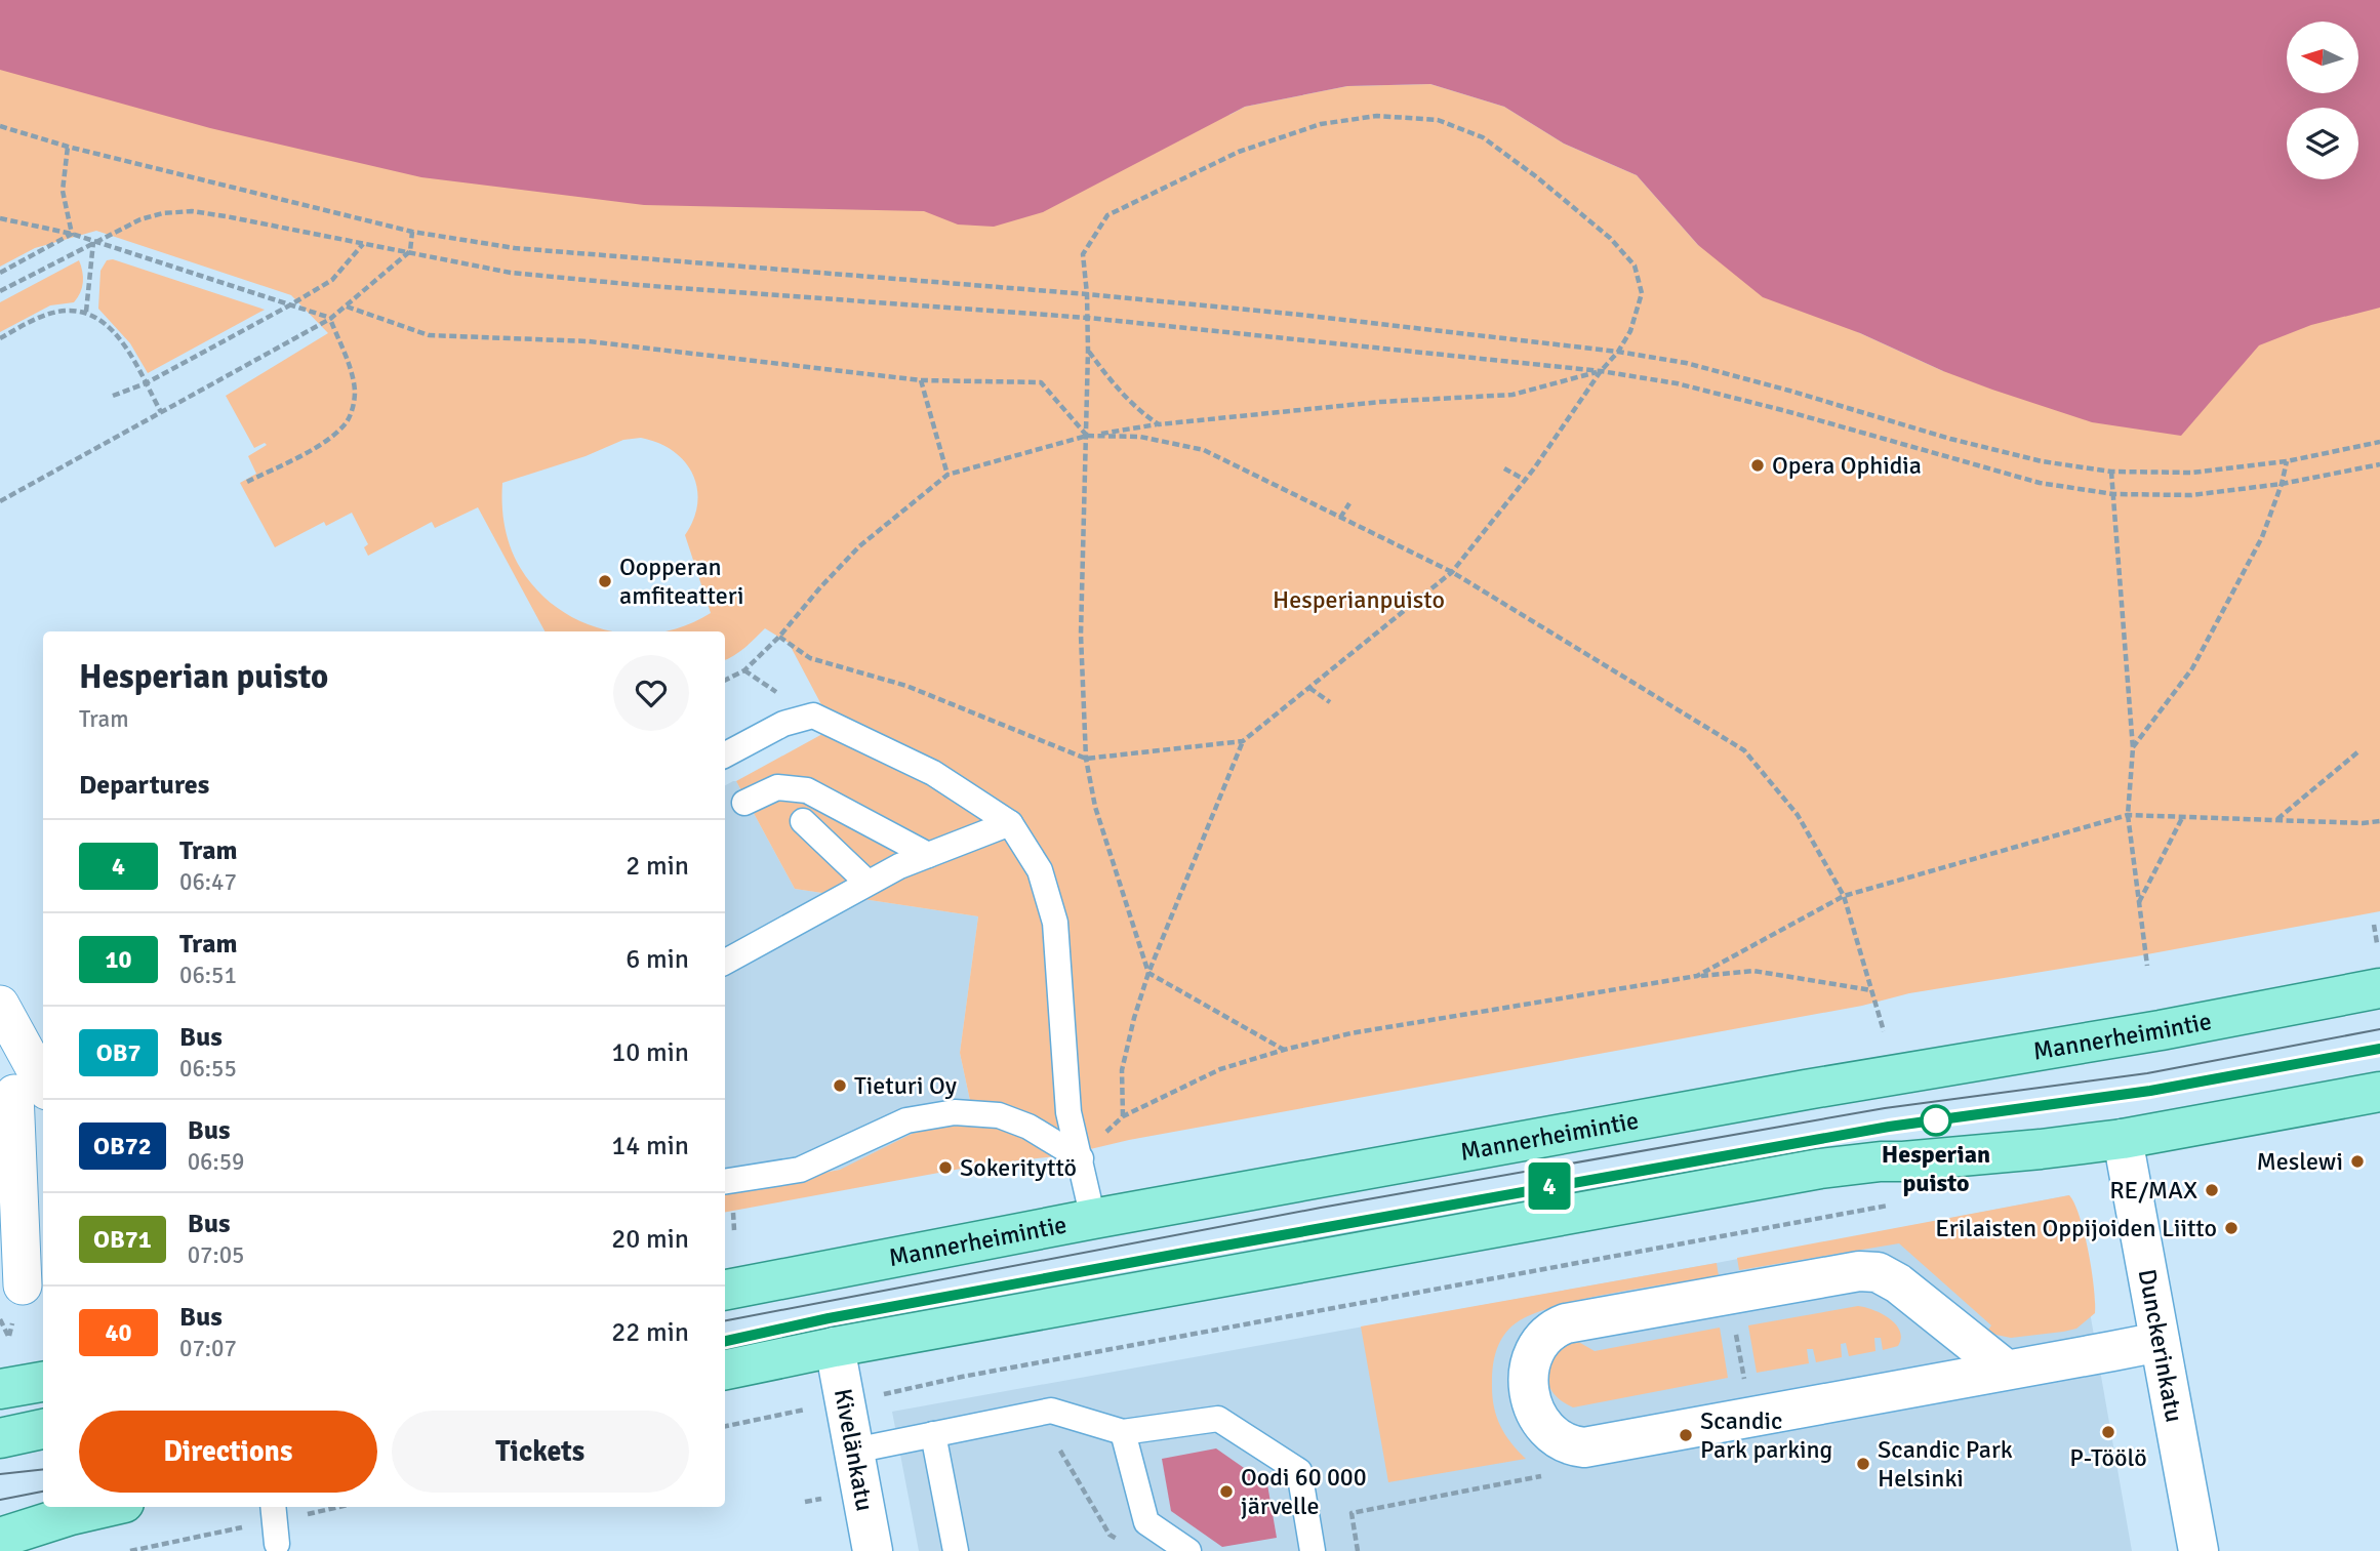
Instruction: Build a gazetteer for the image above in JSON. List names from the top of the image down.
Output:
{
  "streets": {
    "main road": ["Mannerheimintie"],
    "street": ["Dunckerinkatu", "Kivelänkatu"]
  },
  "parks": ["Hesperianpuisto"],
  "places": [
    "Opera Ophidia",
    "Oopperan amfiteatteri",
    "Tieturi Oy",
    "Hesperian puisto",
    "Meslewi",
    "Sokerityttö",
    "RE/MAX",
    "Erilaisten Oppijoiden Liitto",
    "P-Töölö",
    "Scandic Park parking",
    "Scandic Park Helsinki",
    "Oodi 60 000 järvelle"
  ],
  "lines": ["tram line 4"],
  "north": "left",
  "page": {
    "on_map": "4",
    "heading": [
      ["Hesperian puisto", "Tram"],
      "Departures"
    ],
    "list": [
      {
        "mark": "4",
        "name": "Tram",
        "note": "06:47",
        "value": "2 min"
      },
      {
        "mark": "10",
        "name": "Tram",
        "note": "06:51",
        "value": "6 min"
      },
      {
        "mark": "OB7",
        "name": "Bus",
        "note": "06:55",
        "value": "10 min"
      },
      {
        "mark": "OB72",
        "name": "Bus",
        "note": "06:59",
        "value": "14 min"
      },
      {
        "mark": "OB71",
        "name": "Bus",
        "note": "07:05",
        "value": "20 min"
      },
      {
        "mark": "40",
        "name": "Bus",
        "note": "07:07",
        "value": "22 min"
      }
    ],
    "buttons": ["Directions", "Tickets"]
  }
}
